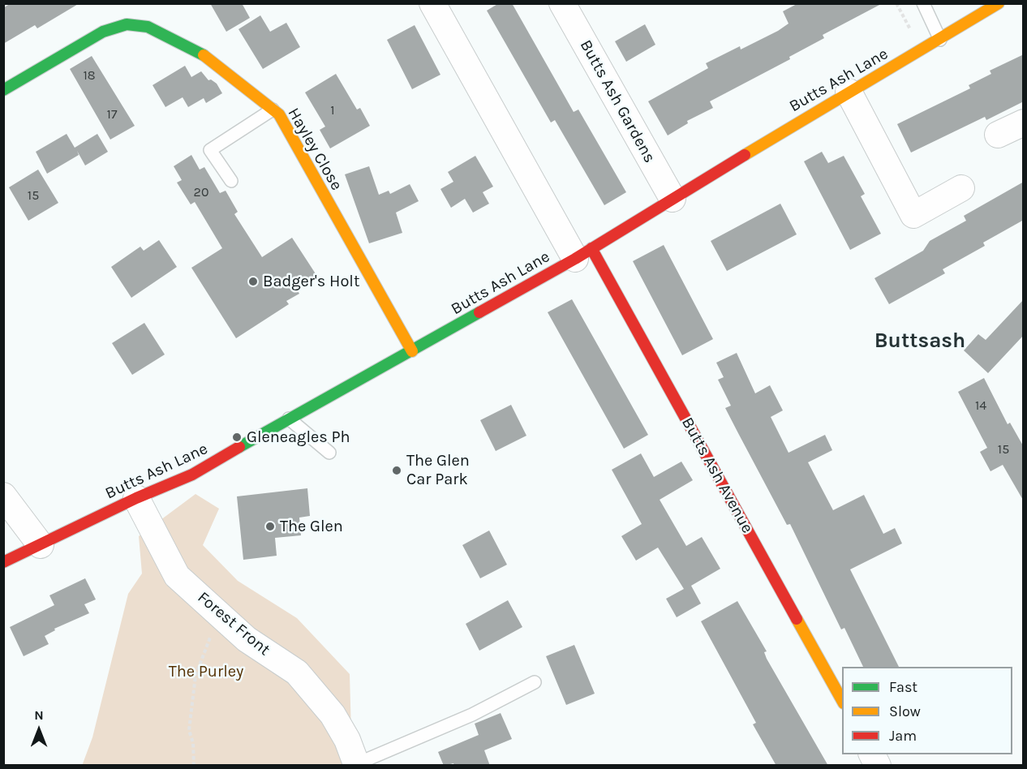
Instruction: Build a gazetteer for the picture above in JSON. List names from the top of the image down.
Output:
{
  "streets": {
    "street": [
      "Butts Ash Lane",
      "Butts Ash Gardens",
      "Hayley Close",
      "Butts Ash Avenue",
      "Forest Front"
    ]
  },
  "crossings": [
    ["Butts Ash Lane", "Butts Ash Gardens"],
    ["Butts Ash Lane", "Hayley Close"],
    ["Butts Ash Lane", "Butts Ash Avenue"],
    ["Butts Ash Lane", "Forest Front"]
  ],
  "districts": ["Buttsash"],
  "parks": ["The Purley"],
  "places": [
    "Badger's Holt",
    "Gleneagles Ph",
    "The Glen Car Park",
    "The Glen"
  ],
  "house_numbers": [
    "18",
    "1",
    "17",
    "20",
    "15",
    "14",
    "15"
  ],
  "legend": ["Fast", "Slow", "Jam"],
  "north": "top"
}
